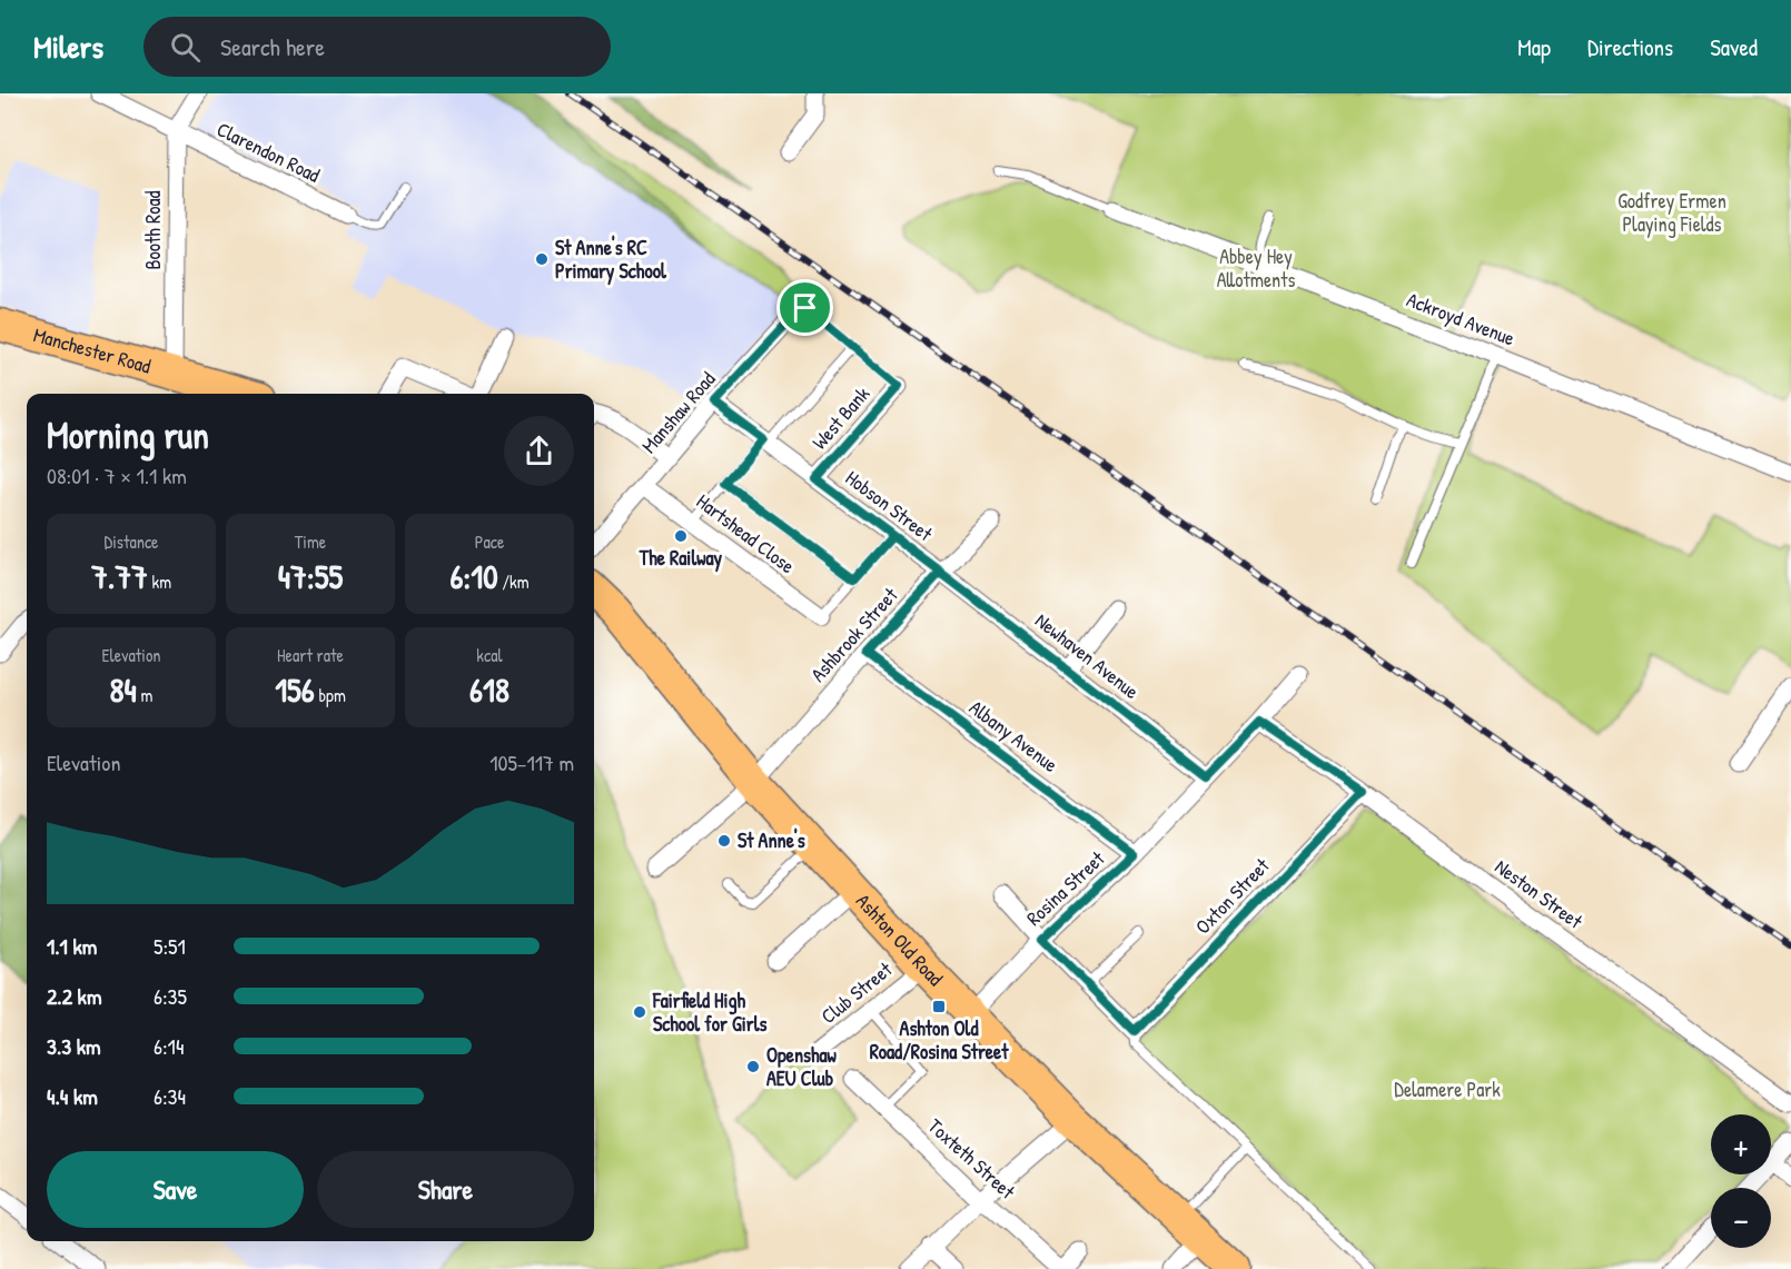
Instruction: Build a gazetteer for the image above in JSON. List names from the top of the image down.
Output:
{
  "streets": {
    "highway": ["Manchester Road", "Ashton Old Road"],
    "street": [
      "Clarendon Road",
      "Booth Road",
      "Ackroyd Avenue",
      "Manshaw Road",
      "West Bank",
      "Hobson Street",
      "Hartshead Close",
      "Ashbrook Street",
      "Newhaven Avenue",
      "Albany Avenue",
      "Rosina Street",
      "Neston Street",
      "Oxton Street",
      "Club Street",
      "Toxteth Street"
    ]
  },
  "crossings": [
    ["Clarendon Road", "Booth Road"],
    ["Booth Road", "Manchester Road"],
    ["Manshaw Road", "Hobson Street"],
    ["Manshaw Road", "Hartshead Close"],
    ["West Bank", "Hobson Street"],
    ["Hobson Street", "Ashbrook Street"],
    ["Hobson Street", "Newhaven Avenue"],
    ["Ashbrook Street", "Newhaven Avenue"],
    ["Ashbrook Street", "Albany Avenue"],
    ["Ashbrook Street", "Ashton Old Road"],
    ["Newhaven Avenue", "Rosina Street"],
    ["Albany Avenue", "Rosina Street"],
    ["Rosina Street", "Neston Street"],
    ["Rosina Street", "Ashton Old Road"],
    ["Neston Street", "Oxton Street"],
    ["Ashton Old Road", "Club Street"]
  ],
  "parks": ["Godfrey Ermen Playing Fields", "Abbey Hey Allotments", "Delamere Park"],
  "places": {
    "other": [
      "St Anne's RC Primary School",
      "The Railway",
      "St Anne's",
      "Fairfield High School for Girls",
      "Openshaw AEU Club"
    ],
    "transit": ["Ashton Old Road/Rosina Street"]
  },
  "page": {
    "header": "Milers",
    "search": "Search here",
    "nav": ["Map", "Directions", "Saved"],
    "heading": ["Morning run", "08:01 · 7 × 1.1 km"],
    "stats": [
      ["Distance", "7.77 km"],
      ["Time", "47:55"],
      ["Pace", "6:10 /km"],
      ["Elevation", "84 m"],
      ["Heart rate", "156 bpm"],
      ["kcal", "618"]
    ],
    "chart": ["Elevation", "105–117 m"],
    "list": [
      {
        "name": "1.1 km",
        "note": "5:51"
      },
      {
        "name": "2.2 km",
        "note": "6:35"
      },
      {
        "name": "3.3 km",
        "note": "6:14"
      },
      {
        "name": "4.4 km",
        "note": "6:34"
      }
    ],
    "map_buttons": ["+", "−"],
    "buttons": ["Save", "Share"]
  }
}
